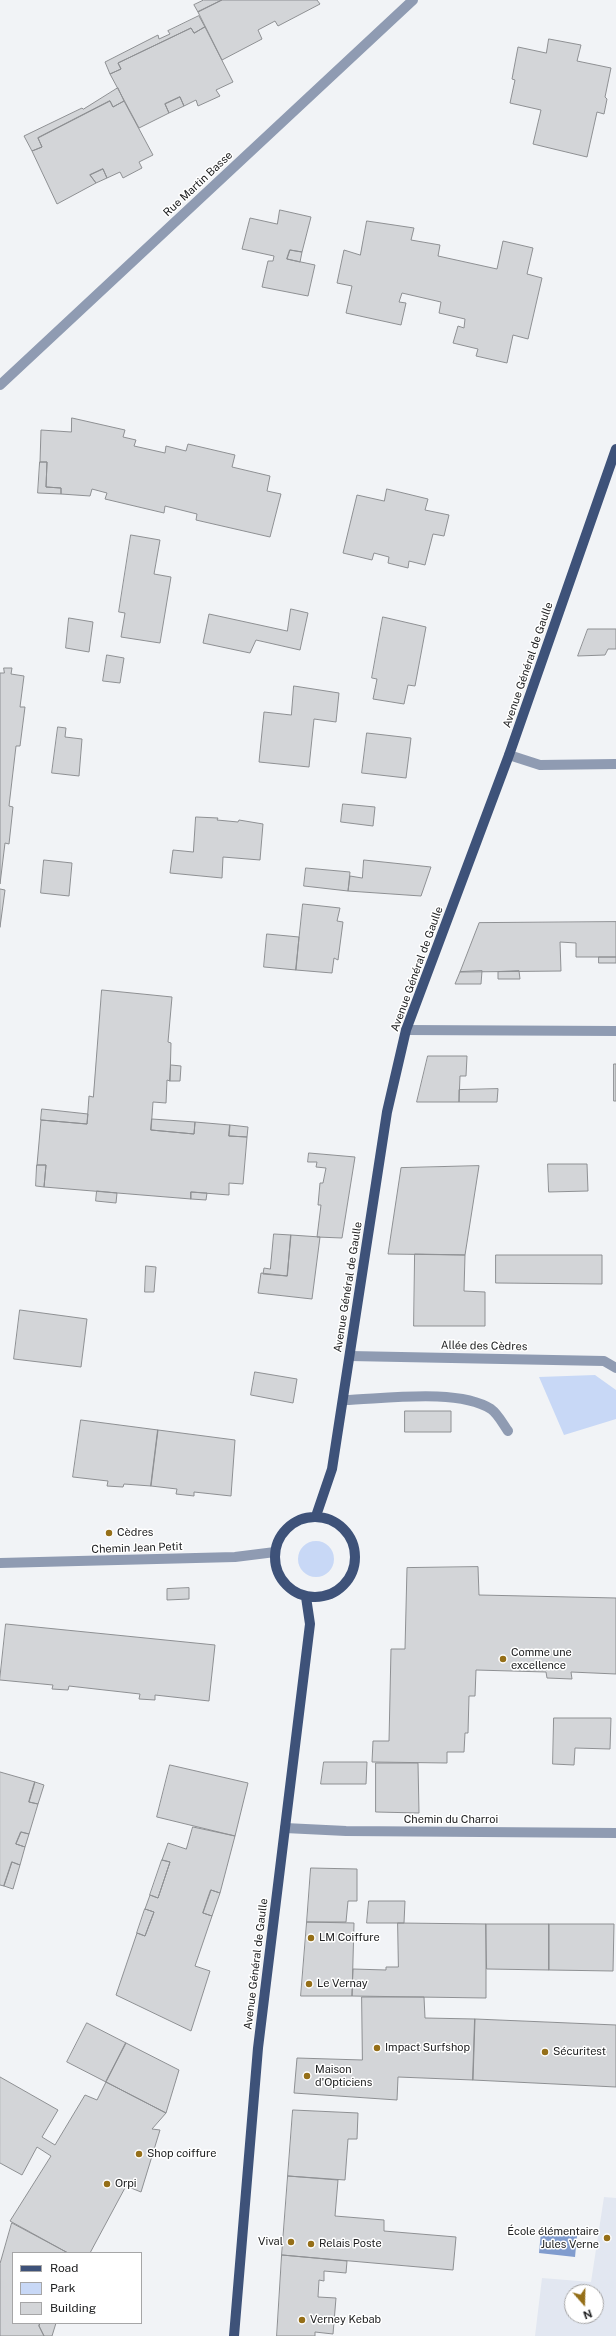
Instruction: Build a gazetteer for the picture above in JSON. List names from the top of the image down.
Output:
{
  "streets": {
    "main road": ["Avenue Général de Gaulle"],
    "street": [
      "Rue Martin Basse",
      "Allée des Cèdres",
      "Chemin Jean Petit",
      "Chemin du Charroi"
    ]
  },
  "crossings": [
    ["Avenue Général de Gaulle", "Allée des Cèdres"],
    ["Avenue Général de Gaulle", "Chemin Jean Petit"],
    ["Avenue Général de Gaulle", "Chemin du Charroi"]
  ],
  "places": [
    "Cèdres",
    "Comme une excellence",
    "LM Coiffure",
    "Le Vernay",
    "Impact Surfshop",
    "Sécuritest",
    "Maison d'Opticiens",
    "Shop coiffure",
    "Orpi",
    "École élémentaire Jules Verne",
    "Vival",
    "Relais Poste",
    "Verney Kebab"
  ],
  "legend": ["Road", "Park", "Building"],
  "north": "bottom"
}
